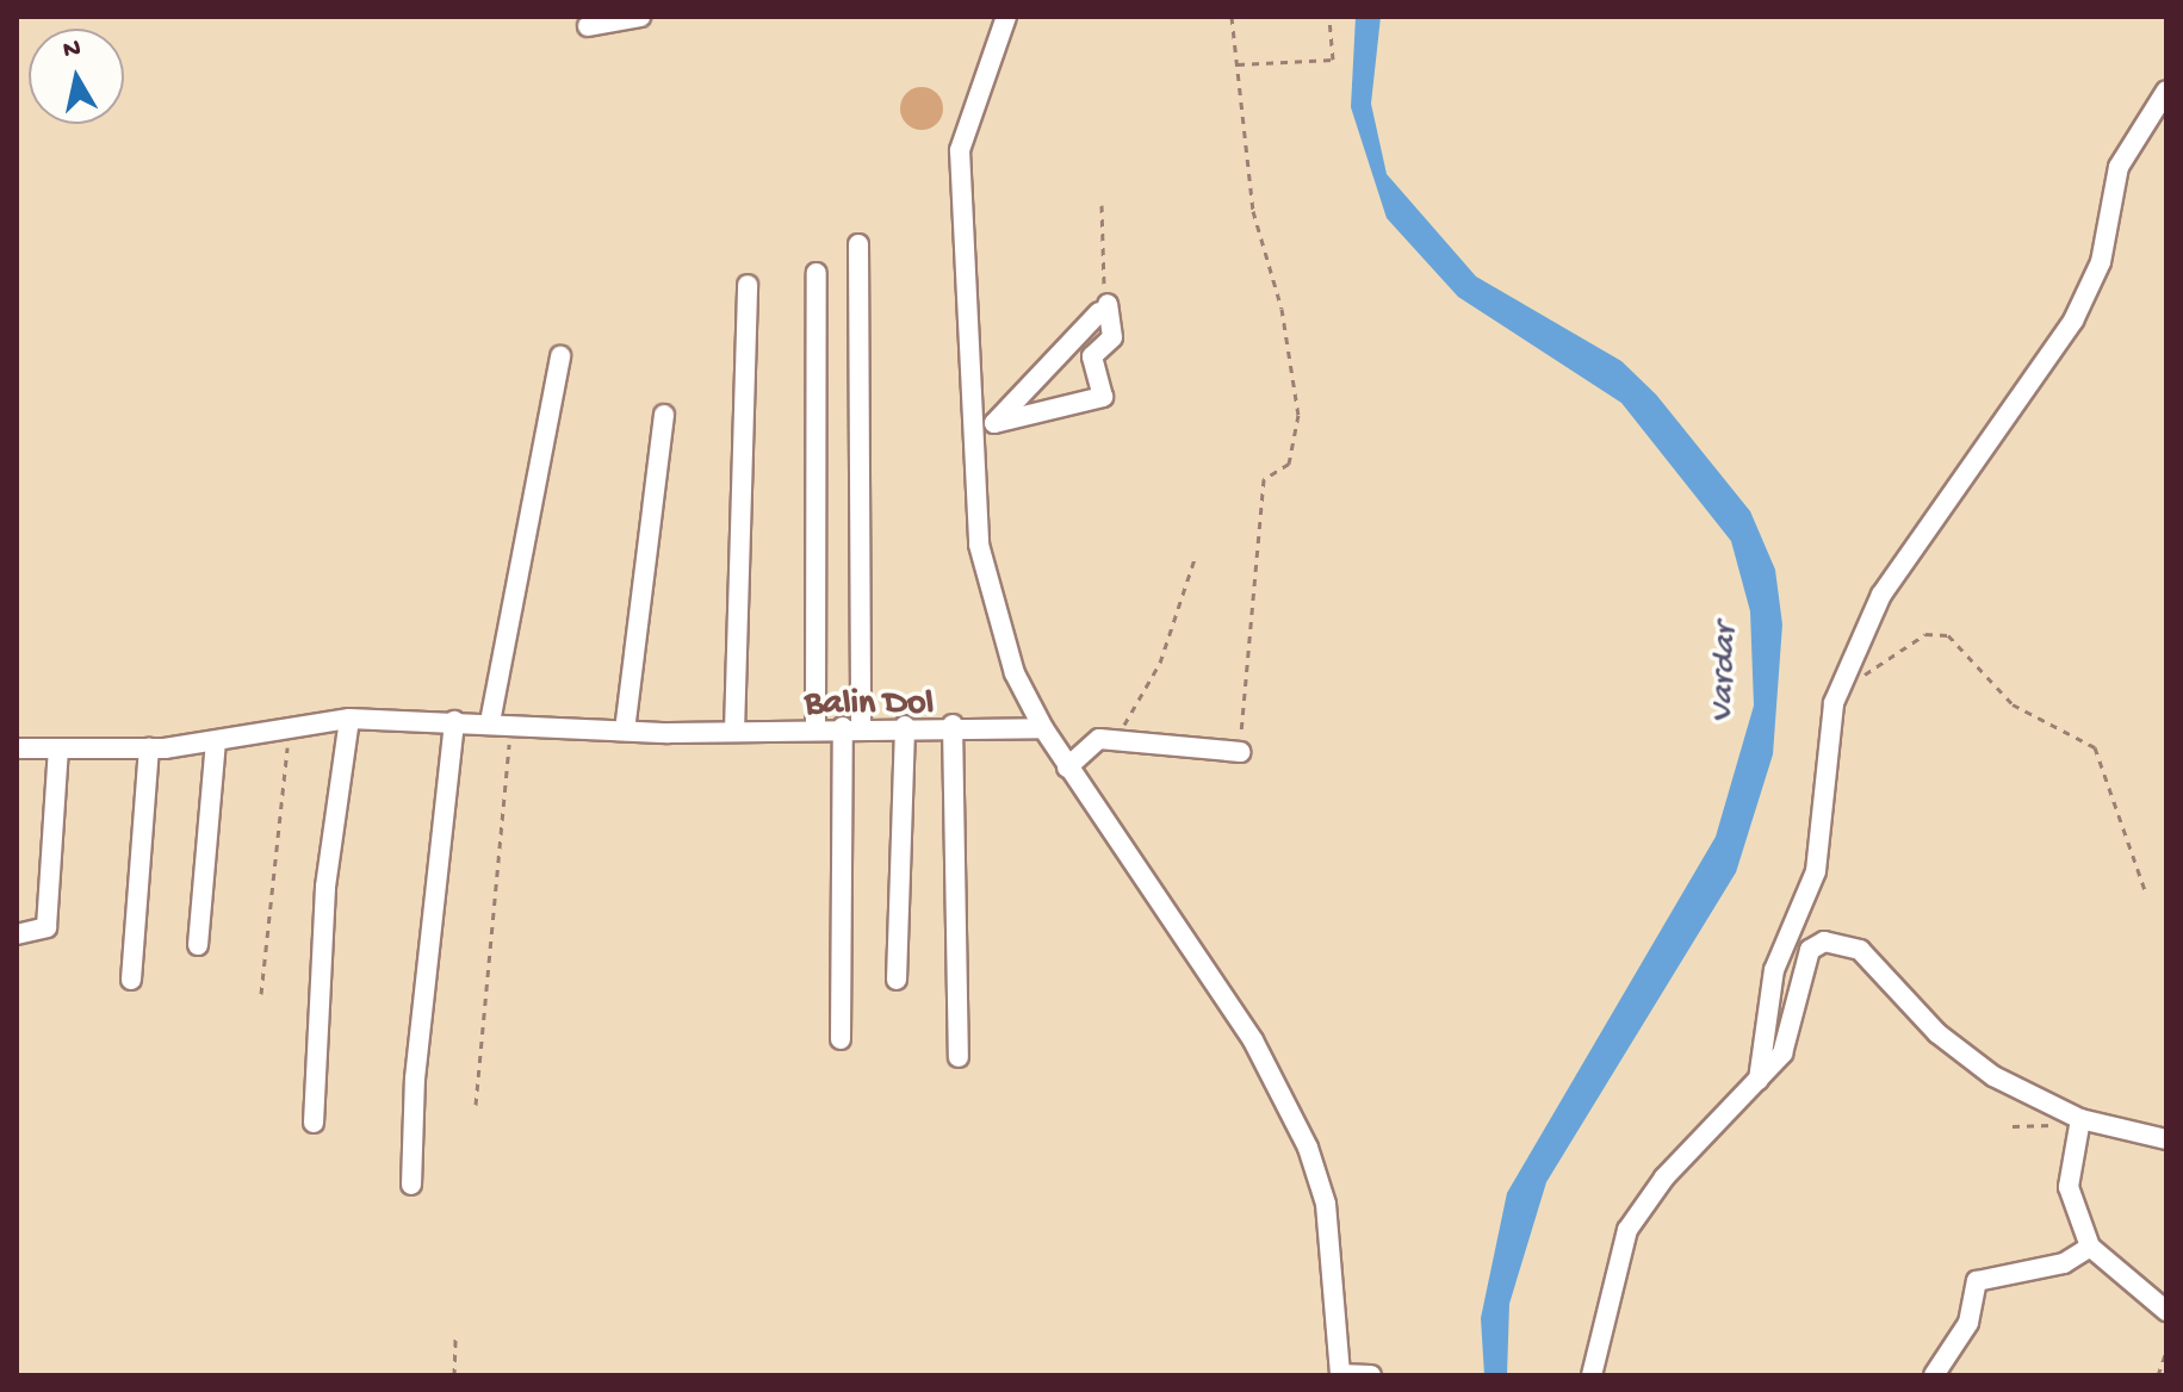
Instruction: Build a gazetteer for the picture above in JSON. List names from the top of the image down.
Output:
{
  "districts": ["Balin Dol"],
  "water": ["Vardar"],
  "north": "top"
}
